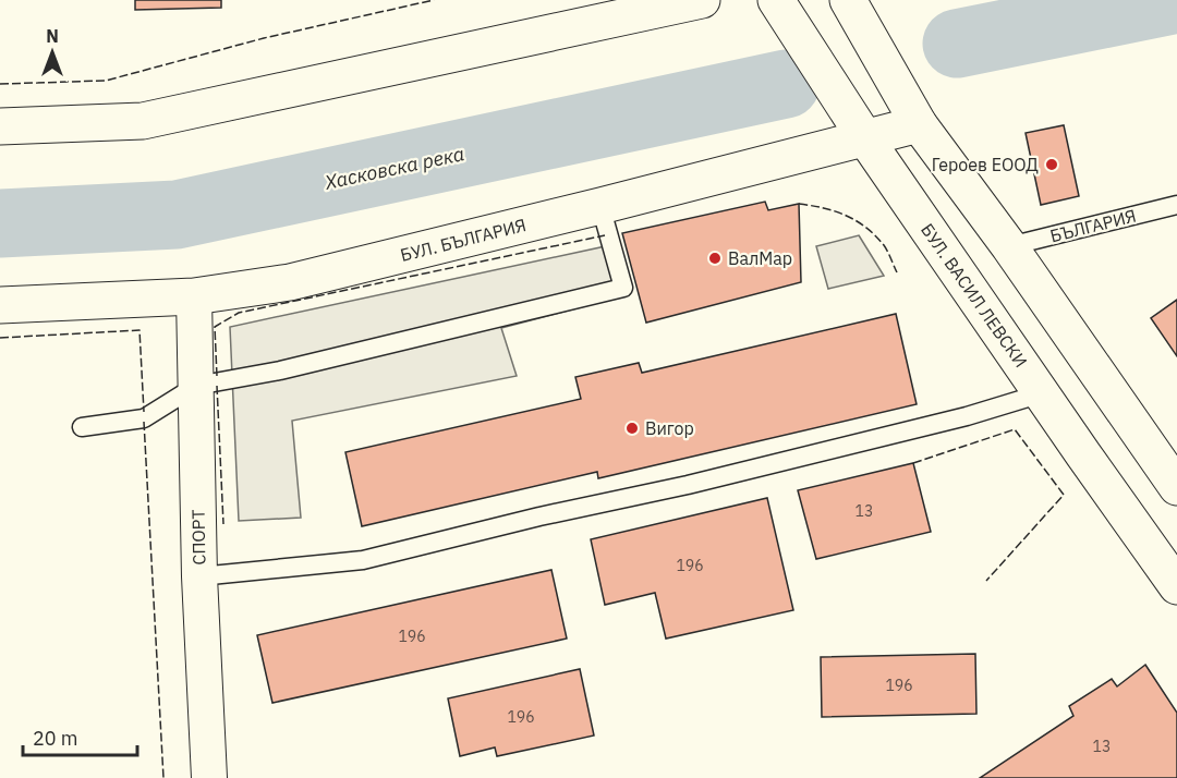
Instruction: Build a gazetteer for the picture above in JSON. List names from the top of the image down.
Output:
{
  "streets": {
    "street": ["БУЛ. БЪЛГАРИЯ", "БУЛ. ВАСИЛ ЛЕВСКИ", "СПОРТ"],
    "lane": ["БЪЛГАРИЯ"]
  },
  "crossings": [
    ["БУЛ. БЪЛГАРИЯ", "БУЛ. ВАСИЛ ЛЕВСКИ"],
    ["БУЛ. БЪЛГАРИЯ", "СПОРТ"]
  ],
  "water": ["Хасковска река"],
  "places": ["Героев ЕООД", "ВалМар", "Вигор"],
  "house_numbers": [
    "13",
    "196",
    "196",
    "196",
    "196",
    "13"
  ],
  "scale_bar": "20 m",
  "north": "top"
}
